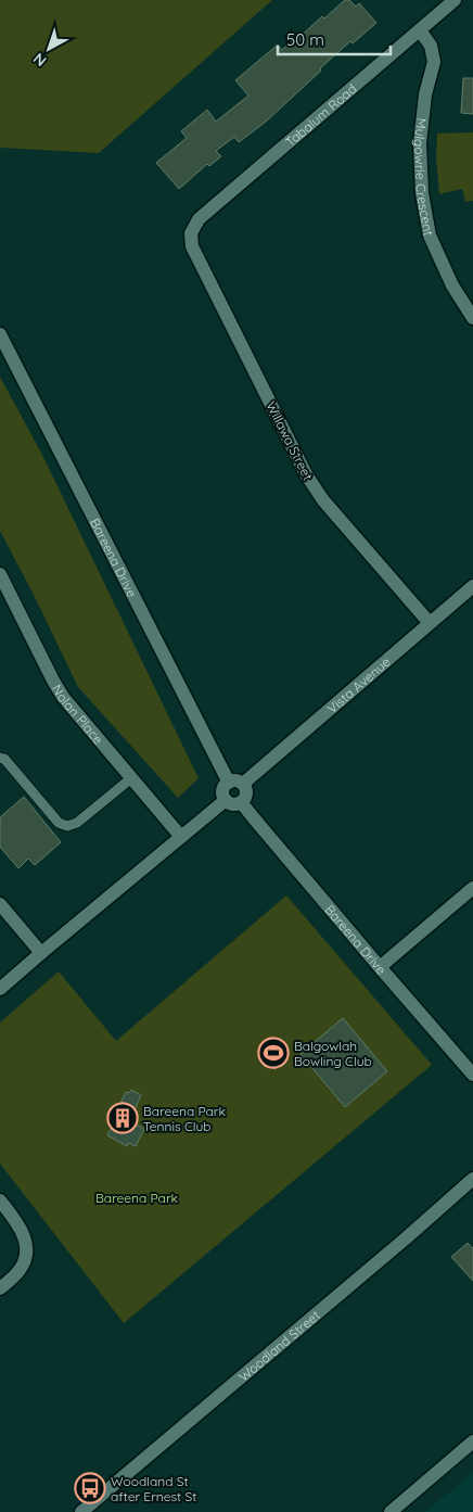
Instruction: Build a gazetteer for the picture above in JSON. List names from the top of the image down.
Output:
{
  "streets": {
    "street": [
      "Tabalum Road",
      "Mulgowrie Crescent",
      "Willawa Street",
      "Bareena Drive",
      "Vista Avenue",
      "Nolan Place",
      "Woodland Street"
    ]
  },
  "crossings": [
    ["Tabalum Road", "Mulgowrie Crescent"],
    ["Tabalum Road", "Willawa Street"],
    ["Willawa Street", "Vista Avenue"],
    ["Bareena Drive", "Vista Avenue"]
  ],
  "parks": ["Bareena Park"],
  "places": {
    "sports": ["Balgowlah Bowling Club"],
    "building": ["Bareena Park Tennis Club"],
    "bus stop": ["Woodland St after Ernest St"]
  },
  "scale_bar": "50 m",
  "north": "bottom left"
}
